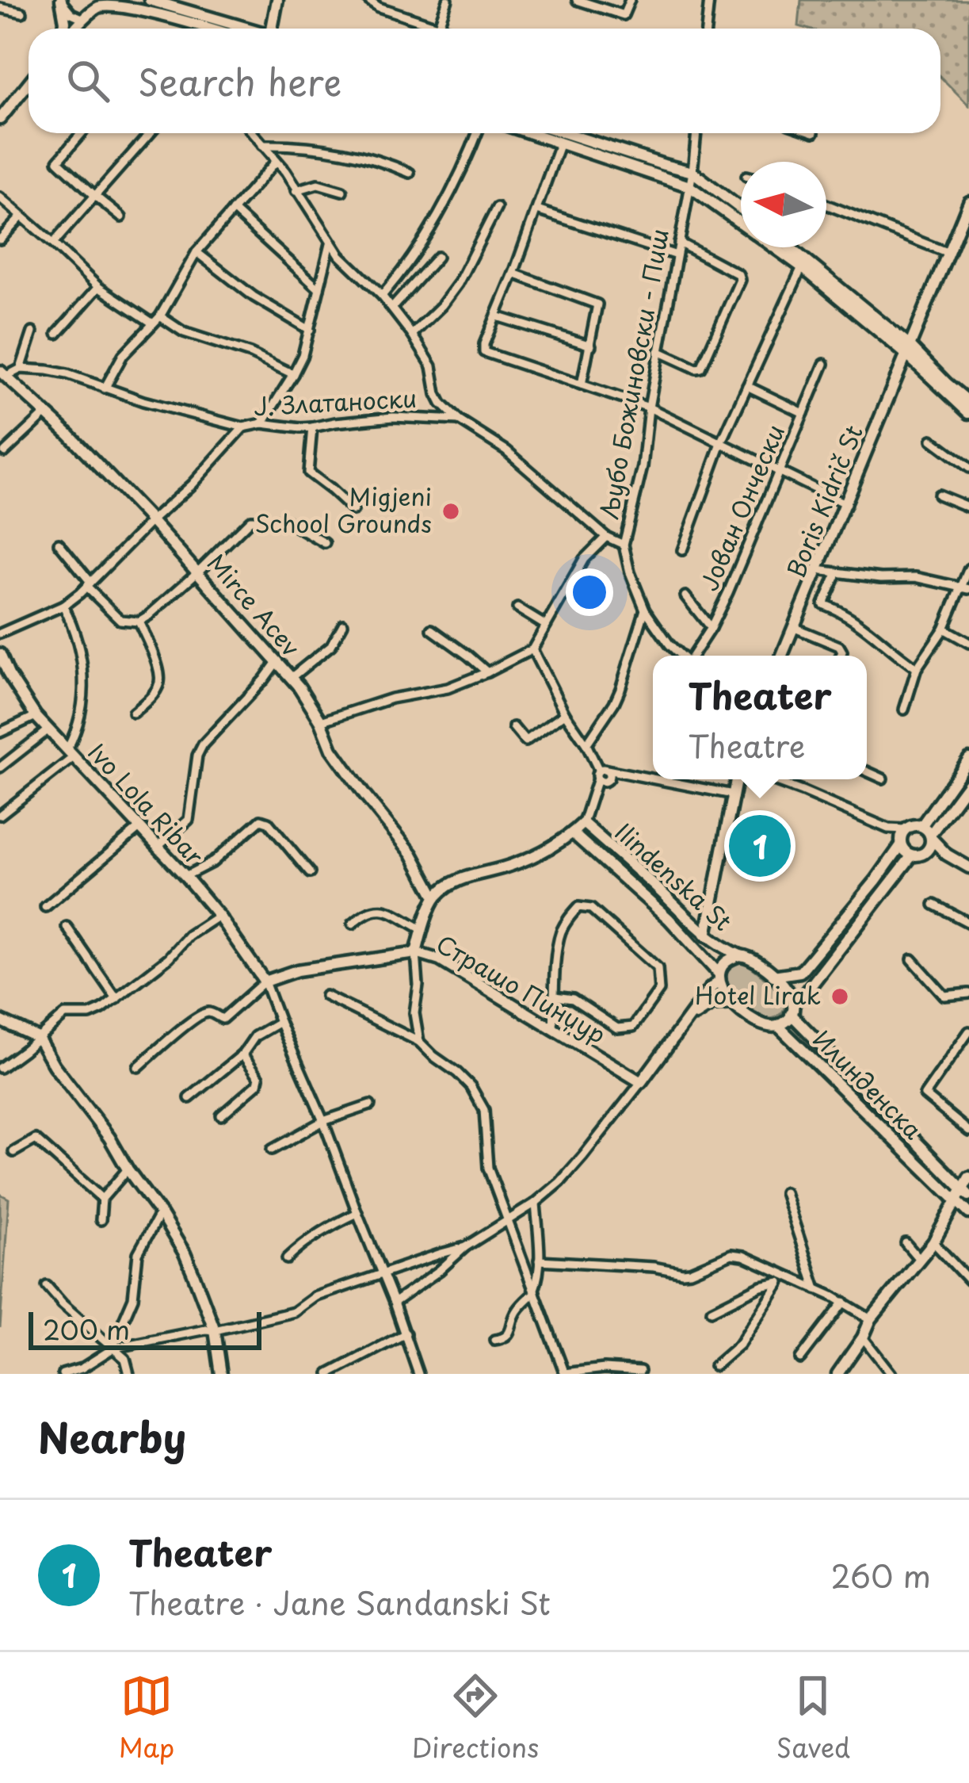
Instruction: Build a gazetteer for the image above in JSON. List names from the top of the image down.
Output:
{
  "streets": {
    "street": [
      "Љубо Божиновски - Пиш",
      "Ј. Златаноски",
      "Boris Kidrič St",
      "Јован Ончески",
      "Mirce Acev",
      "Ivo Lola Ribar",
      "Ilindenska St",
      "Страшо Пинџур",
      "Илинденска"
    ]
  },
  "crossings": [
    ["Ivo Lola Ribar", "Страшо Пинџур"],
    ["Ilindenska St", "Илинденска"]
  ],
  "places": ["Migjeni School Grounds", "Hotel Lirak"],
  "scale_bar": "200 m",
  "north": "left",
  "page": {
    "search": "Search here",
    "popup": ["Theater", "Theatre"],
    "pins": "1",
    "scale": "200 m",
    "heading": "Nearby",
    "list": [
      {
        "mark": "1",
        "name": "Theater",
        "note": "Theatre · Jane Sandanski St",
        "value": "260 m"
      }
    ],
    "nav": ["Map", "Directions", "Saved"]
  }
}
